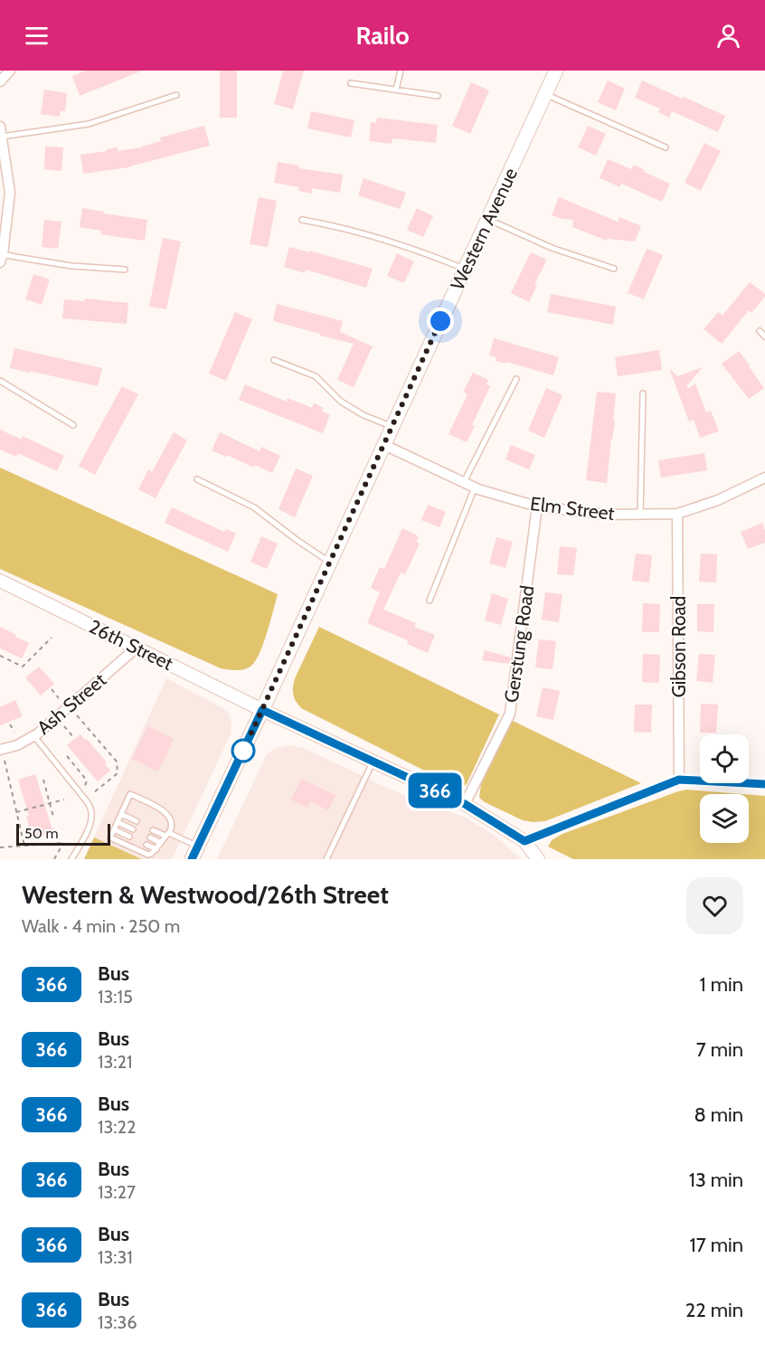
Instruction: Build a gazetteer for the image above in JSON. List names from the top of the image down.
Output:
{
  "streets": {
    "main road": ["Western Avenue"],
    "street": [
      "Elm Street",
      "Gerstung Road",
      "26th Street",
      "Gibson Road",
      "Ash Street"
    ]
  },
  "crossings": [
    ["Western Avenue", "Elm Street"],
    ["Western Avenue", "26th Street"],
    ["Elm Street", "Gerstung Road"],
    ["Elm Street", "Gibson Road"],
    ["Gerstung Road", "26th Street"],
    ["26th Street", "Ash Street"]
  ],
  "lines": ["bus line 366"],
  "scale_bar": "50 m",
  "page": {
    "header": "Railo",
    "on_map": "366",
    "scale": "50 m",
    "heading": ["Western & Westwood/26th Street", "Walk · 4 min · 250 m"],
    "list": [
      {
        "mark": "366",
        "name": "Bus",
        "note": "13:15",
        "value": "1 min"
      },
      {
        "mark": "366",
        "name": "Bus",
        "note": "13:21",
        "value": "7 min"
      },
      {
        "mark": "366",
        "name": "Bus",
        "note": "13:22",
        "value": "8 min"
      },
      {
        "mark": "366",
        "name": "Bus",
        "note": "13:27",
        "value": "13 min"
      },
      {
        "mark": "366",
        "name": "Bus",
        "note": "13:31",
        "value": "17 min"
      },
      {
        "mark": "366",
        "name": "Bus",
        "note": "13:36",
        "value": "22 min"
      }
    ]
  }
}
